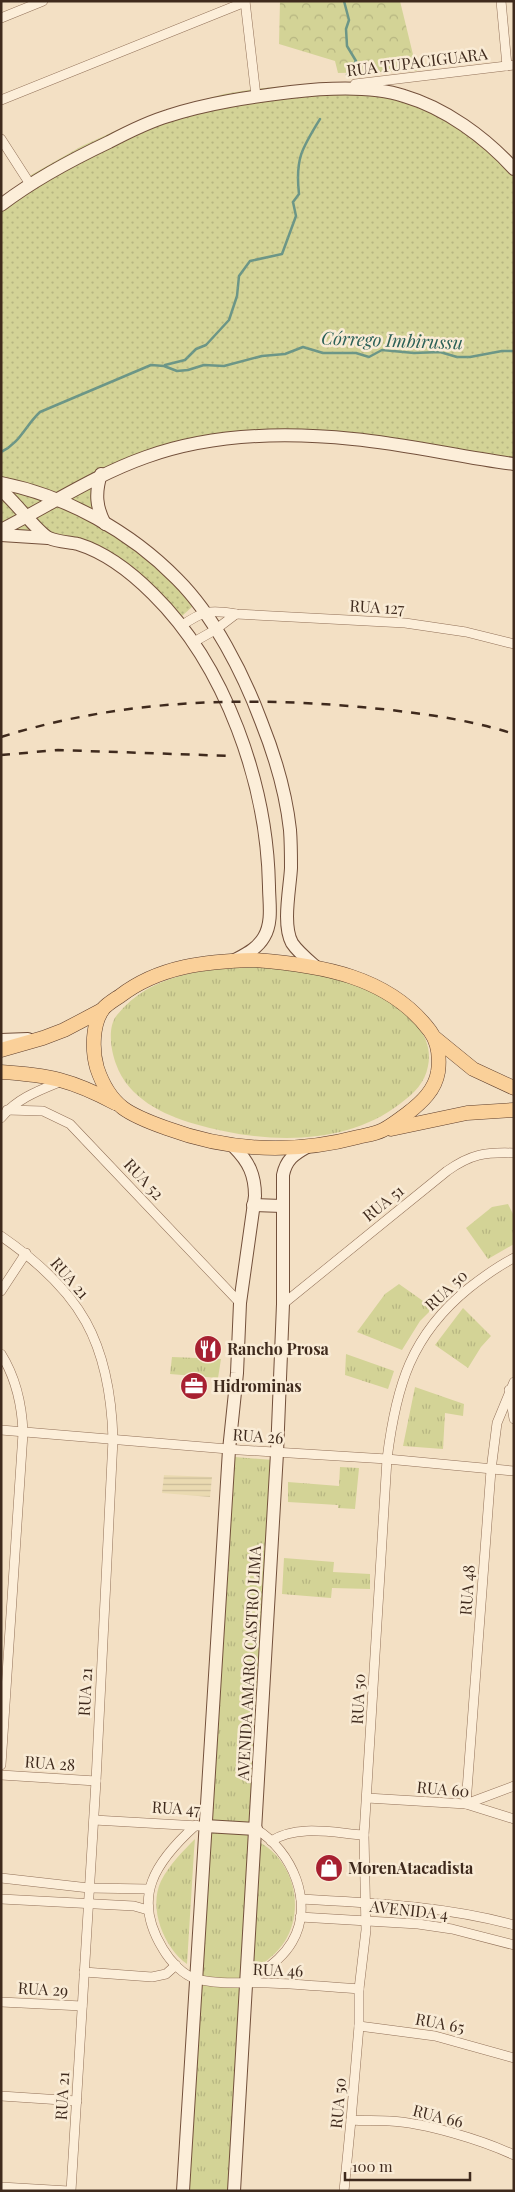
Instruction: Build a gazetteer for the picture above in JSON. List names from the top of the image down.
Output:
{
  "streets": {
    "main road": ["AVENIDA AMARO CASTRO LIMA", "RUA 47"],
    "street": [
      "RUA TUPACIGUARA",
      "RUA 127",
      "RUA 52",
      "RUA 51",
      "RUA 21",
      "RUA 50",
      "RUA 26",
      "RUA 48",
      "RUA 28",
      "RUA 60",
      "AVENIDA 4",
      "RUA 46",
      "RUA 29",
      "RUA 65",
      "RUA 66"
    ]
  },
  "crossings": [
    ["RUA 52", "AVENIDA AMARO CASTRO LIMA"],
    ["RUA 51", "AVENIDA AMARO CASTRO LIMA"],
    ["RUA 21", "RUA 26"],
    ["RUA 21", "RUA 28"],
    ["RUA 21", "RUA 47"],
    ["RUA 21", "RUA 29"],
    ["RUA 50", "RUA 26"],
    ["RUA 50", "RUA 60"],
    ["RUA 50", "AVENIDA 4"],
    ["RUA 50", "RUA 46"],
    ["RUA 50", "RUA 65"],
    ["RUA 50", "RUA 66"],
    ["RUA 26", "RUA 48"],
    ["RUA 26", "AVENIDA AMARO CASTRO LIMA"],
    ["RUA 48", "RUA 60"],
    ["AVENIDA AMARO CASTRO LIMA", "RUA 47"],
    ["AVENIDA AMARO CASTRO LIMA", "RUA 46"]
  ],
  "water": ["Córrego Imbirussu"],
  "places": {
    "restaurant": ["Rancho Prosa"],
    "office": ["Hidrominas"],
    "shop": ["MorenAtacadista"]
  },
  "scale_bar": "100 m"
}
